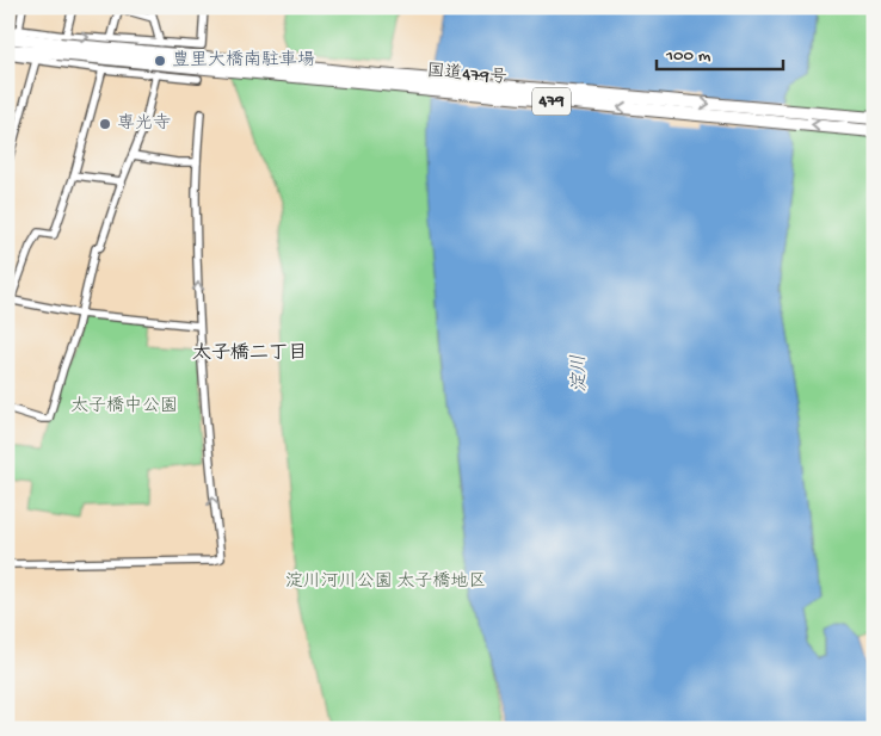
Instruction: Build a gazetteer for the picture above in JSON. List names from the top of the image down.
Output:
{
  "streets": {
    "highway": ["国道479号", "479"]
  },
  "crossings": [
    ["国道479号", "479"]
  ],
  "districts": ["太子橋二丁目"],
  "water": ["淀川"],
  "parks": ["太子橋中公園", "淀川河川公園 太子橋地区"],
  "places": ["豊里大橋南駐車場", "専光寺"],
  "scale_bar": "100 m"
}
